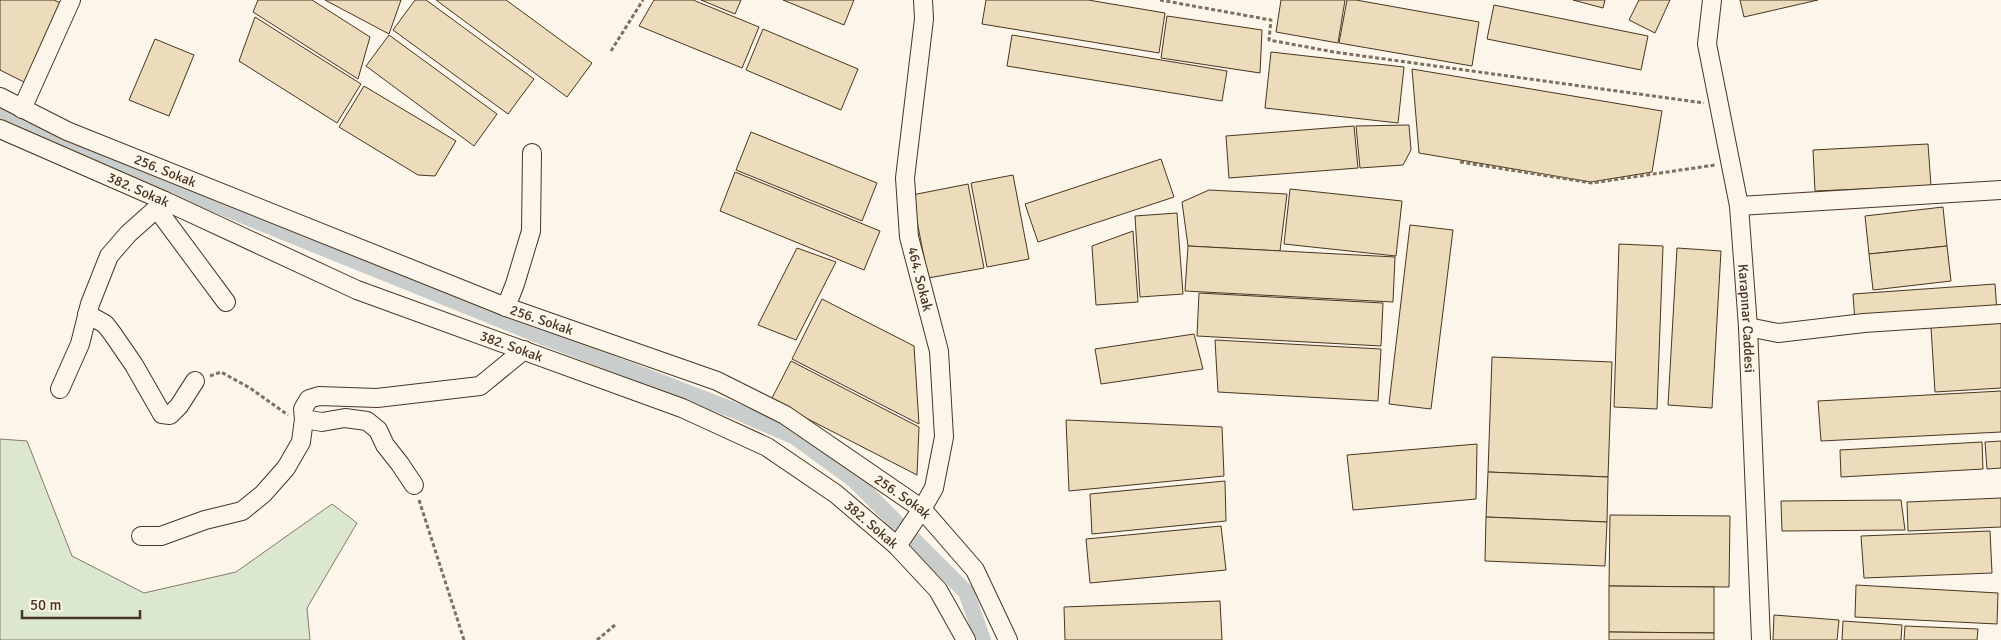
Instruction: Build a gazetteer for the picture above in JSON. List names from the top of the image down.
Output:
{
  "streets": {
    "street": [
      "256. Sokak",
      "382. Sokak",
      "464. Sokak",
      "Karapınar Caddesi"
    ]
  },
  "crossings": [
    ["256. Sokak", "464. Sokak"],
    ["382. Sokak", "464. Sokak"]
  ],
  "scale_bar": "50 m"
}
